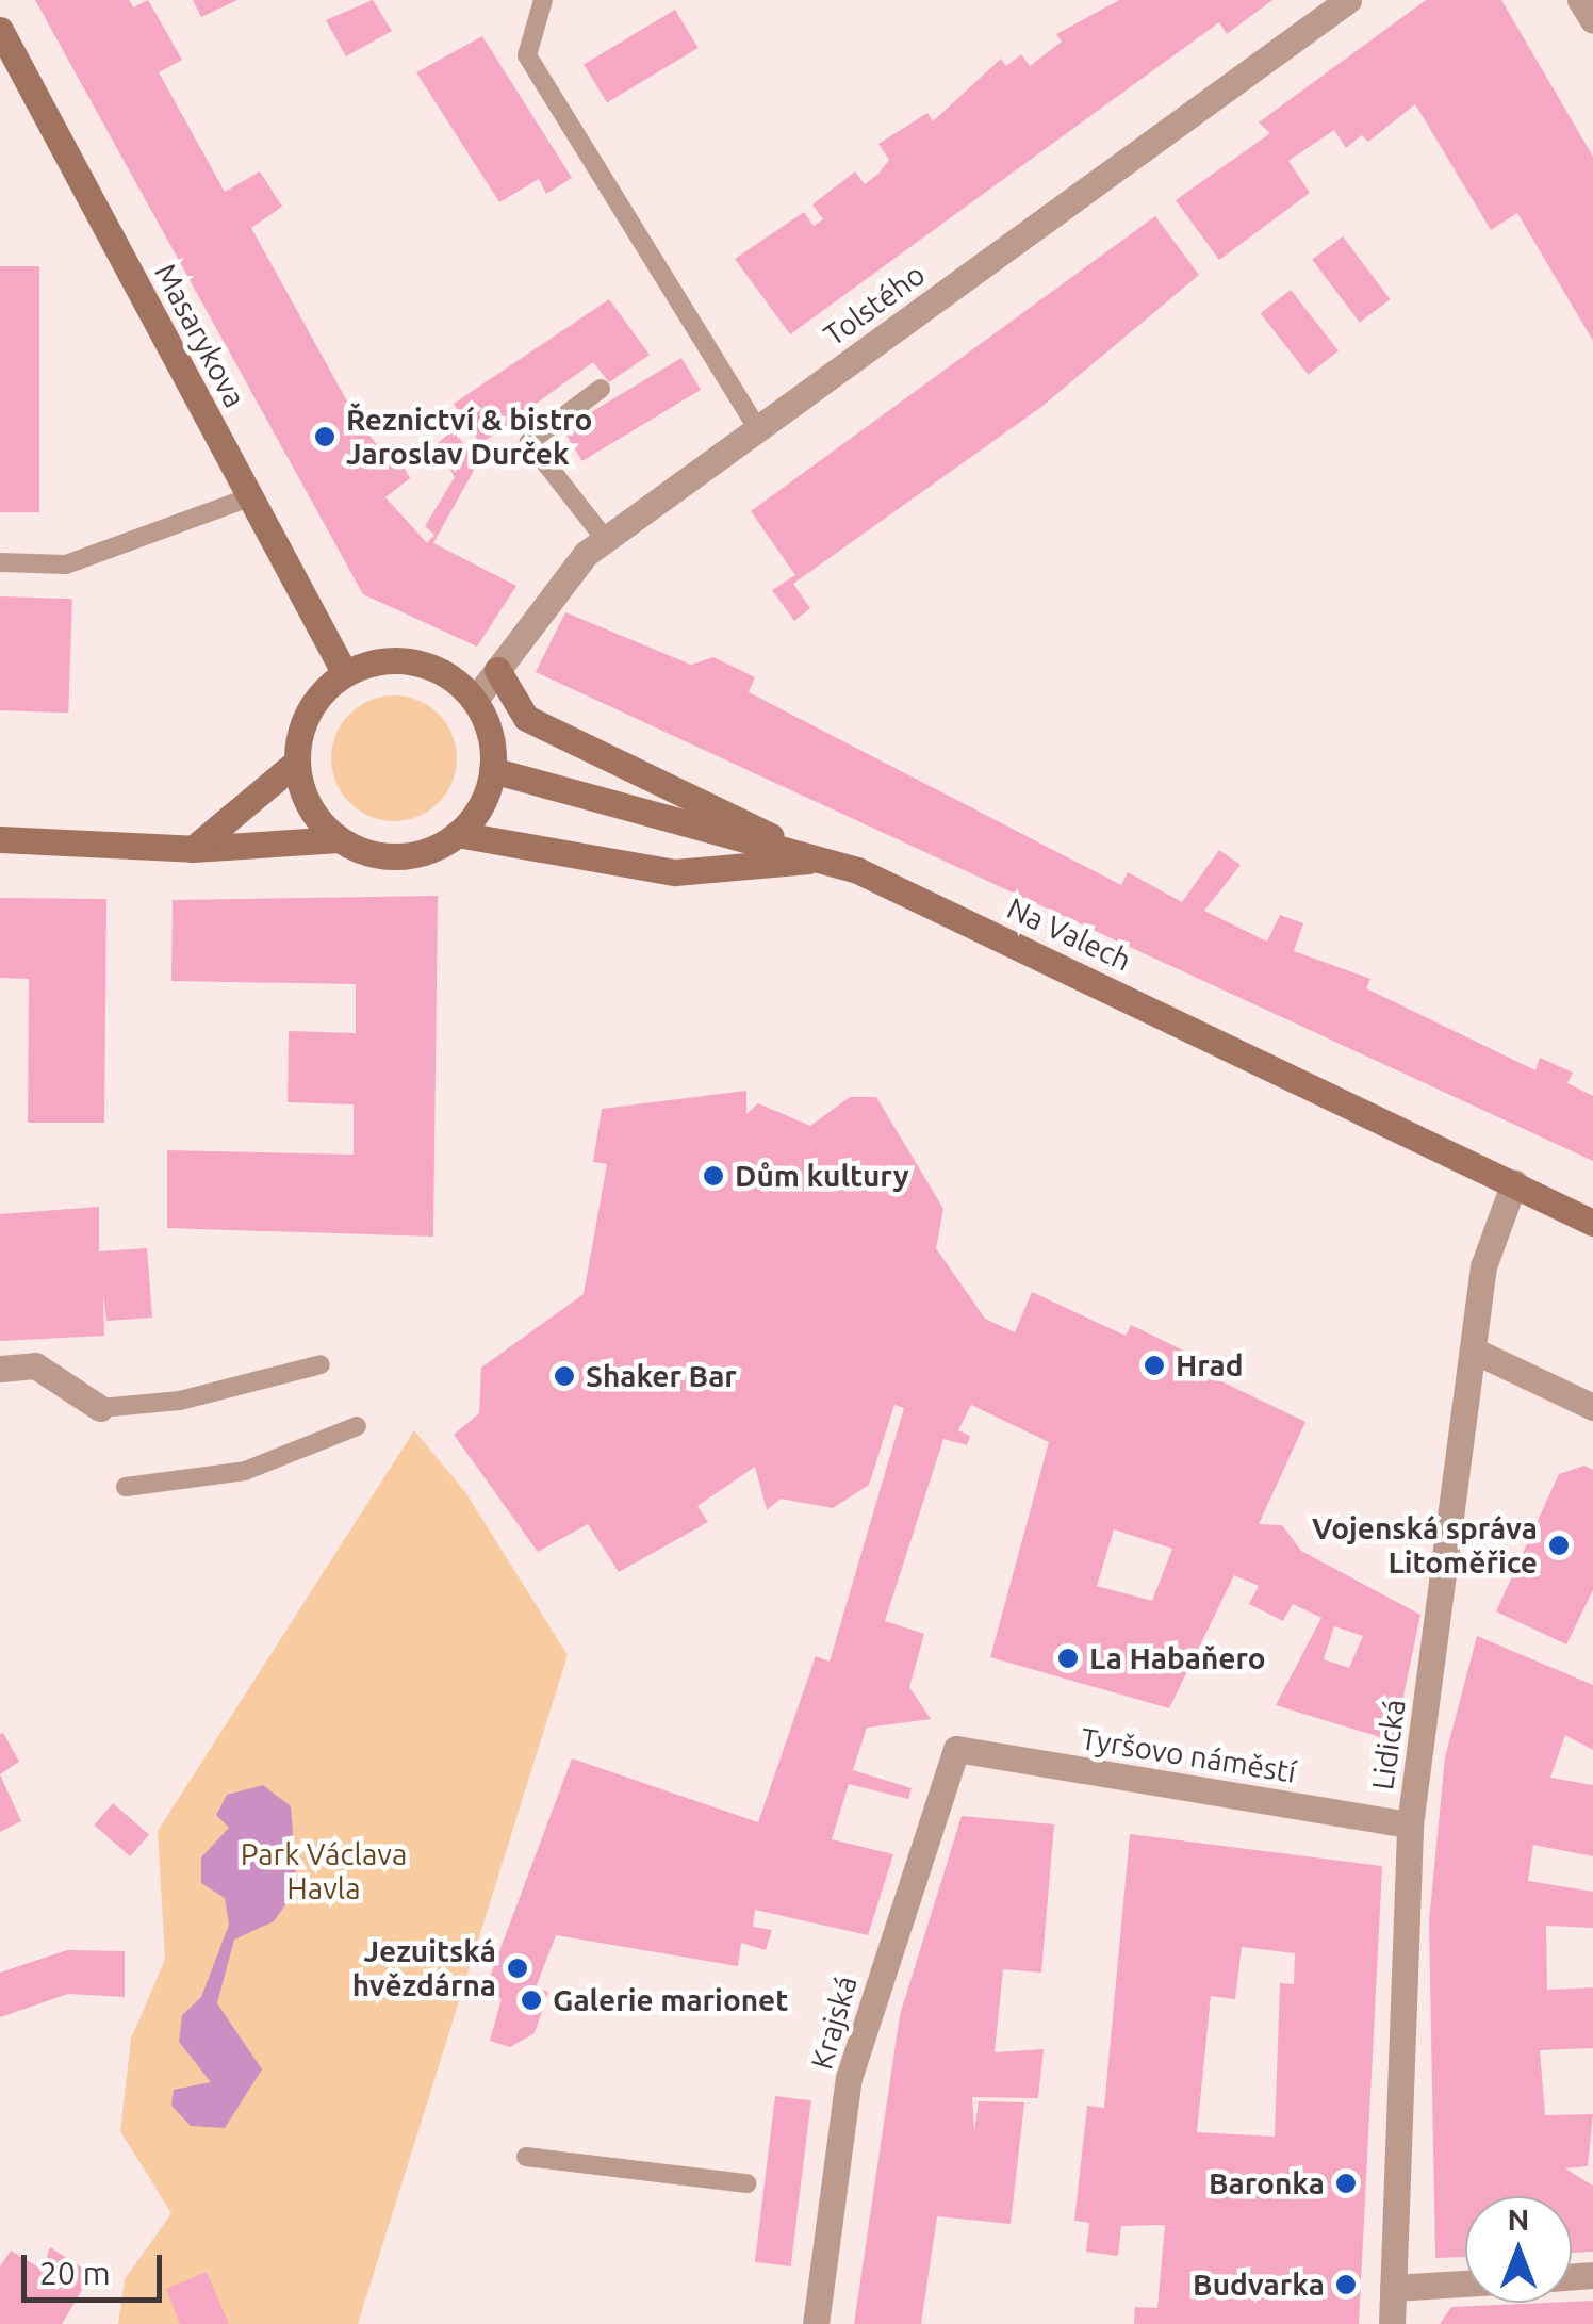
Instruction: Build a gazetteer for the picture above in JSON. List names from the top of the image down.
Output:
{
  "streets": {
    "main road": ["Masarykova", "Na Valech"],
    "street": [
      "Tolstého",
      "Lidická",
      "Tyršovo náměstí",
      "Krajská"
    ]
  },
  "crossings": [
    ["Tolstého", "Masarykova"],
    ["Tolstého", "Na Valech"],
    ["Masarykova", "Na Valech"],
    ["Na Valech", "Lidická"],
    ["Lidická", "Tyršovo náměstí"],
    ["Tyršovo náměstí", "Krajská"]
  ],
  "parks": ["Park Václava Havla"],
  "places": [
    "Řeznictví & bistro Jaroslav Durček",
    "Dům kultury",
    "Hrad",
    "Shaker Bar",
    "Vojenská správa Litoměřice",
    "La Habaňero",
    "Jezuitská hvězdárna",
    "Galerie marionet",
    "Baronka",
    "Budvarka"
  ],
  "scale_bar": "20 m",
  "north": "top"
}
